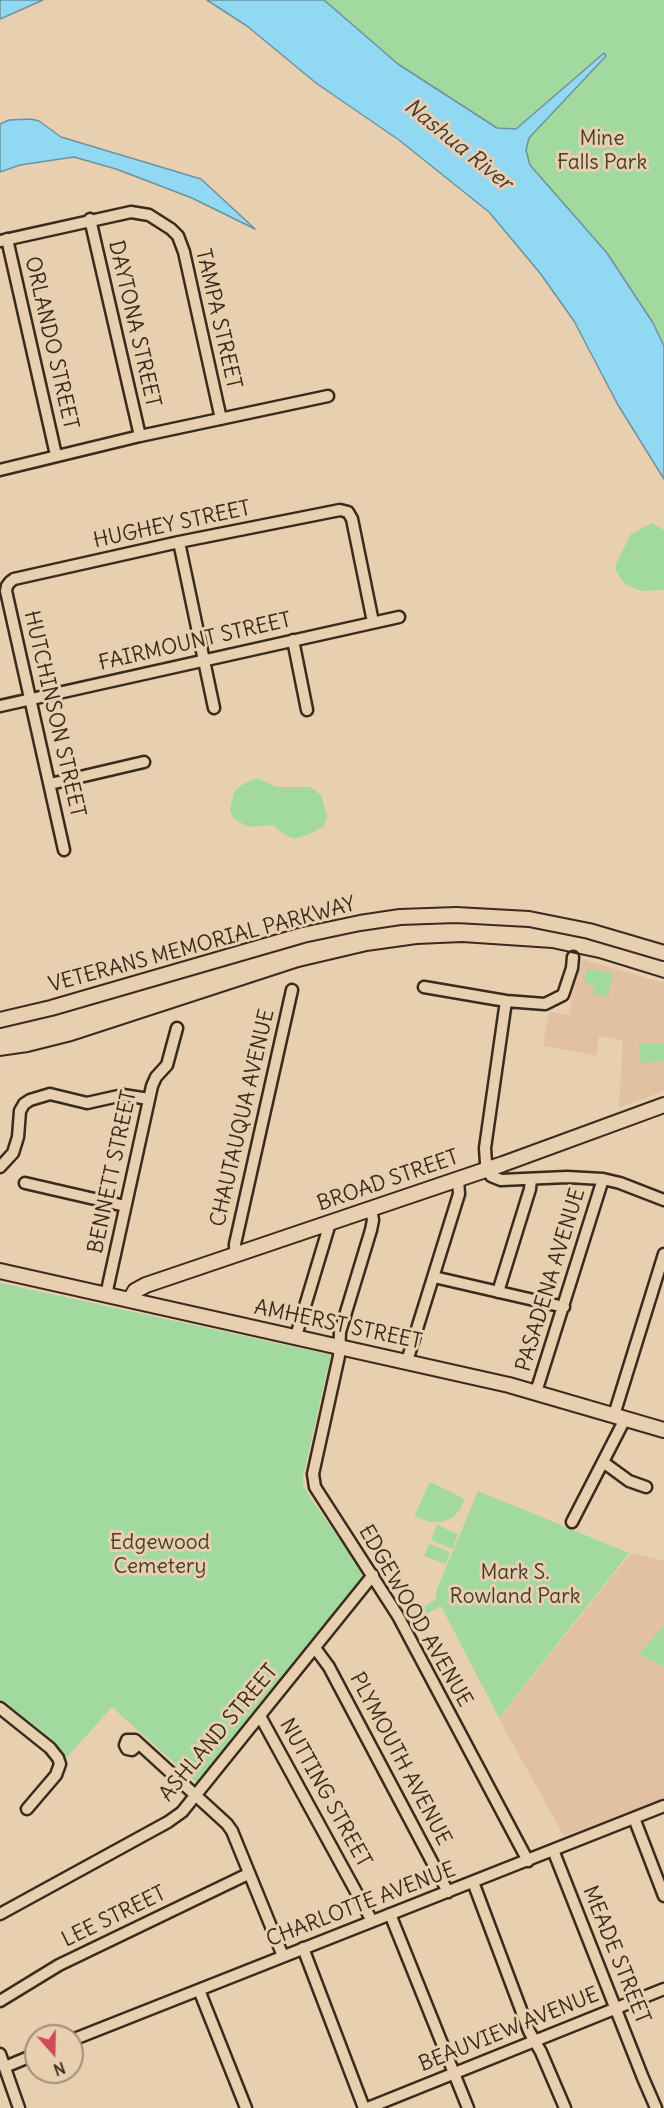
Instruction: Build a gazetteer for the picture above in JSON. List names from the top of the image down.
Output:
{
  "streets": {
    "main road": ["VETERANS MEMORIAL PARKWAY", "BROAD STREET", "AMHERST STREET"],
    "street": [
      "TAMPA STREET",
      "DAYTONA STREET",
      "ORLANDO STREET",
      "HUGHEY STREET",
      "FAIRMOUNT STREET",
      "HUTCHINSON STREET",
      "CHAUTAUQUA AVENUE",
      "BENNETT STREET",
      "PASADENA AVENUE",
      "EDGEWOOD AVENUE",
      "ASHLAND STREET",
      "PLYMOUTH AVENUE",
      "NUTTING STREET",
      "CHARLOTTE AVENUE",
      "LEE STREET",
      "MEADE STREET",
      "BEAUVIEW AVENUE"
    ]
  },
  "crossings": [
    ["TAMPA STREET", "DAYTONA STREET"],
    ["TAMPA STREET", "ORLANDO STREET"],
    ["HUGHEY STREET", "FAIRMOUNT STREET"],
    ["HUGHEY STREET", "HUTCHINSON STREET"],
    ["FAIRMOUNT STREET", "HUTCHINSON STREET"],
    ["CHAUTAUQUA AVENUE", "BROAD STREET"],
    ["BENNETT STREET", "AMHERST STREET"],
    ["BROAD STREET", "AMHERST STREET"],
    ["BROAD STREET", "EDGEWOOD AVENUE"],
    ["PASADENA AVENUE", "AMHERST STREET"],
    ["AMHERST STREET", "EDGEWOOD AVENUE"],
    ["EDGEWOOD AVENUE", "ASHLAND STREET"],
    ["EDGEWOOD AVENUE", "CHARLOTTE AVENUE"],
    ["ASHLAND STREET", "PLYMOUTH AVENUE"],
    ["ASHLAND STREET", "NUTTING STREET"],
    ["PLYMOUTH AVENUE", "CHARLOTTE AVENUE"],
    ["NUTTING STREET", "CHARLOTTE AVENUE"],
    ["CHARLOTTE AVENUE", "MEADE STREET"],
    ["MEADE STREET", "BEAUVIEW AVENUE"]
  ],
  "water": ["Nashua River"],
  "parks": ["Mine Falls Park", "Edgewood Cemetery", "Mark S. Rowland Park"],
  "north": "bottom"
}
